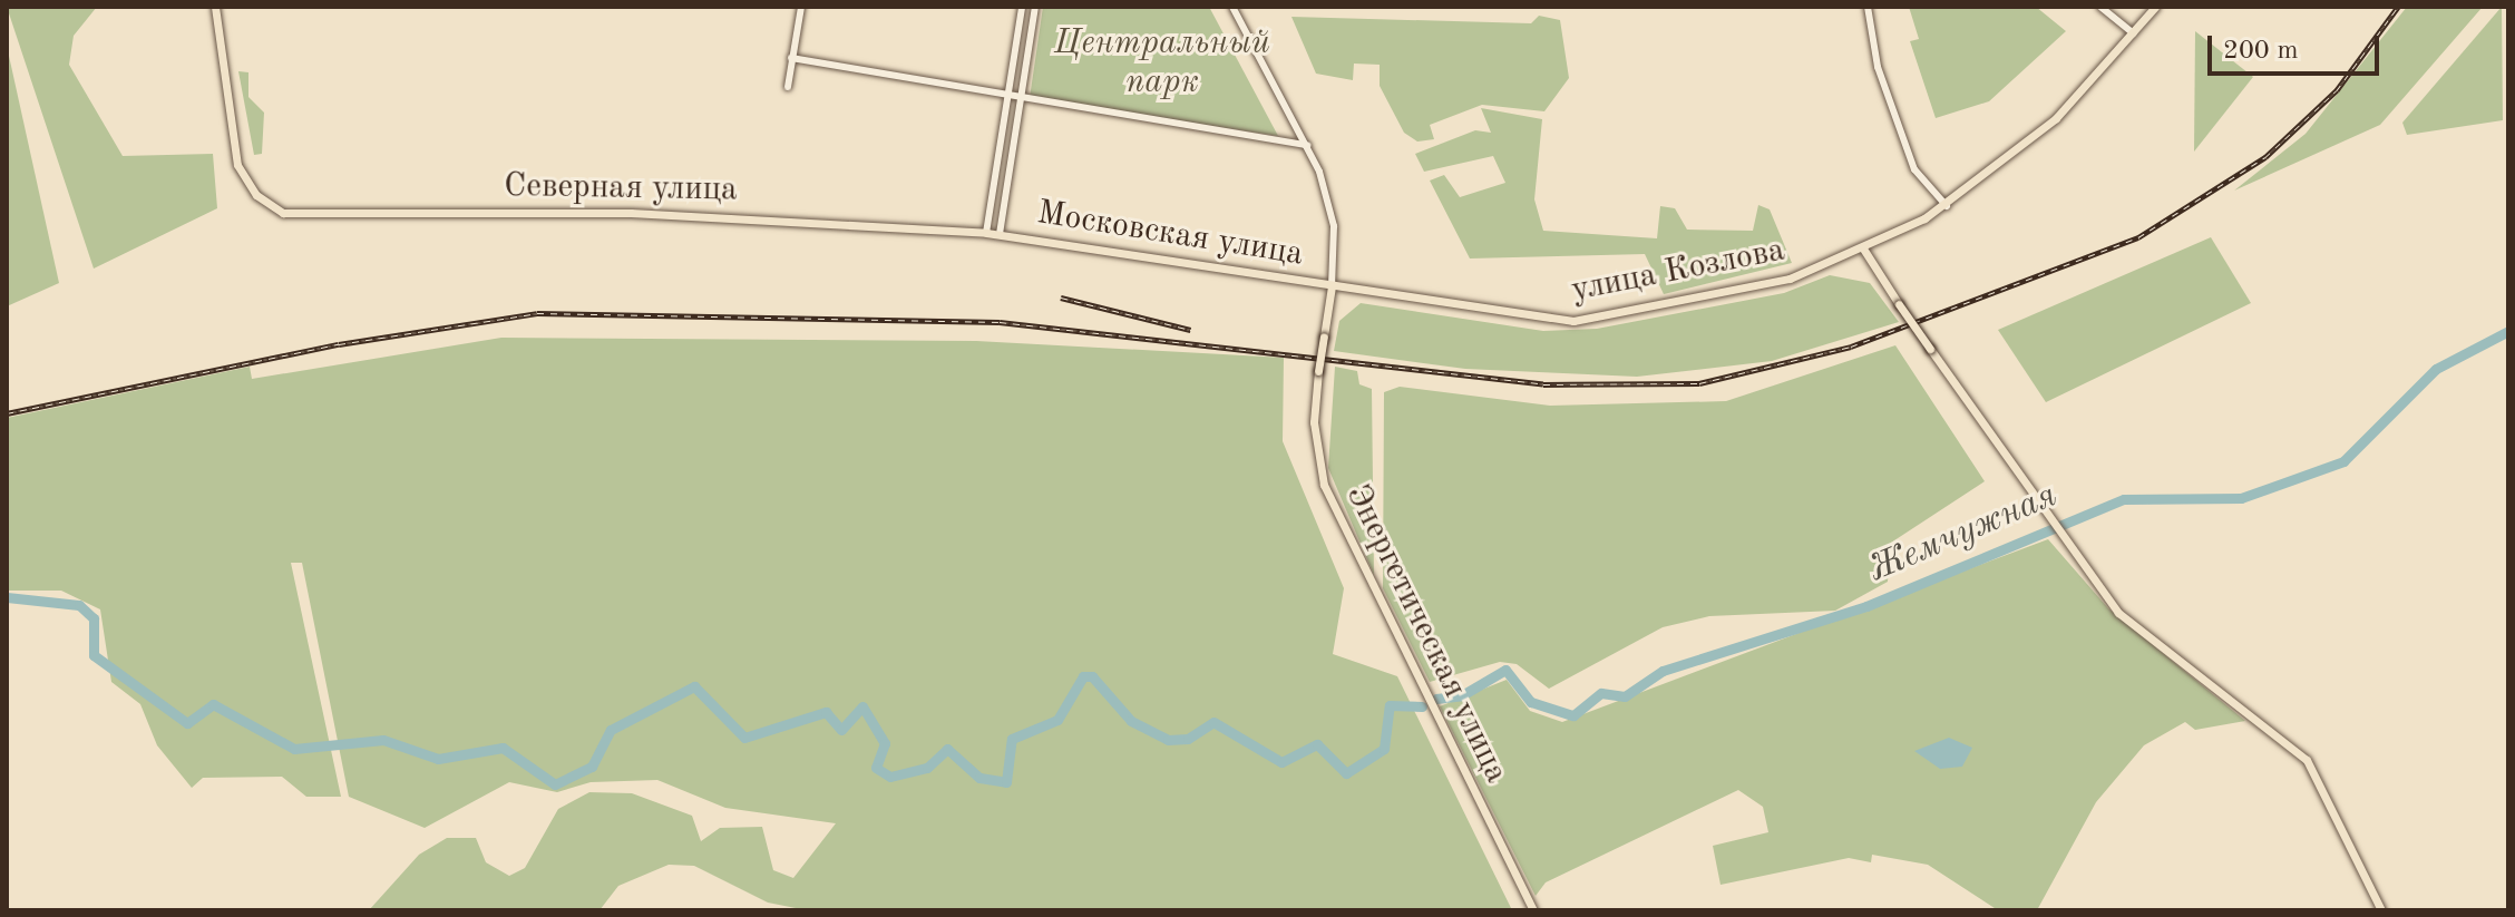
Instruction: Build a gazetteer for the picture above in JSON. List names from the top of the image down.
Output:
{
  "streets": {
    "main road": [
      "Северная улица",
      "Московская улица",
      "улица Козлова",
      "Энергетическая улица"
    ]
  },
  "crossings": [
    ["Северная улица", "Московская улица"],
    ["Московская улица", "улица Козлова"],
    ["Московская улица", "Энергетическая улица"],
    ["улица Козлова", "Энергетическая улица"]
  ],
  "water": ["Жемчужная"],
  "parks": ["Центральный парк"],
  "scale_bar": "200 m"
}
